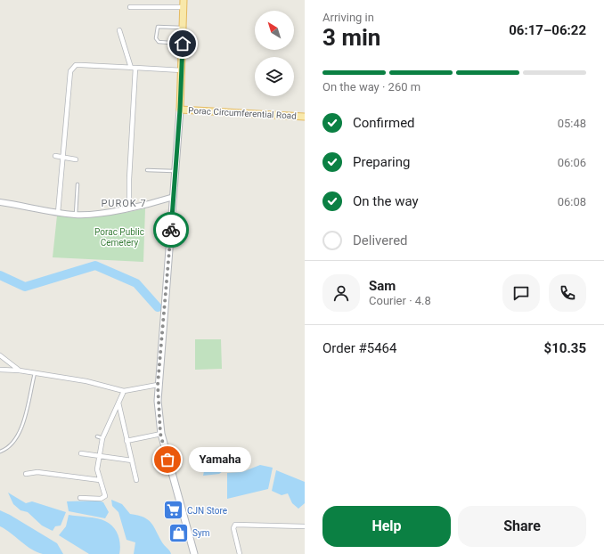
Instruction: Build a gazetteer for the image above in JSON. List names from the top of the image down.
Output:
{
  "streets": {
    "main road": ["Porac Circumferential Road"]
  },
  "districts": ["PUROK 7"],
  "parks": ["Porac Public Cemetery"],
  "places": {
    "other": ["Yamaha"],
    "supermarket": ["CJN Store"],
    "shop": ["Sym"]
  },
  "north": "top left",
  "page": {
    "heading": ["3 min", "Arriving in", "06:17–06:22"],
    "panel": [
      "Sam",
      "Courier · 4.8",
      "Order #5464",
      "$10.35"
    ],
    "bar": "On the way · 260 m",
    "list": [
      ["Confirmed", "05:48"],
      ["Preparing", "06:06"],
      ["On the way", "06:08"],
      "Delivered"
    ],
    "bubble": "Yamaha",
    "buttons": ["Help", "Share"]
  }
}
